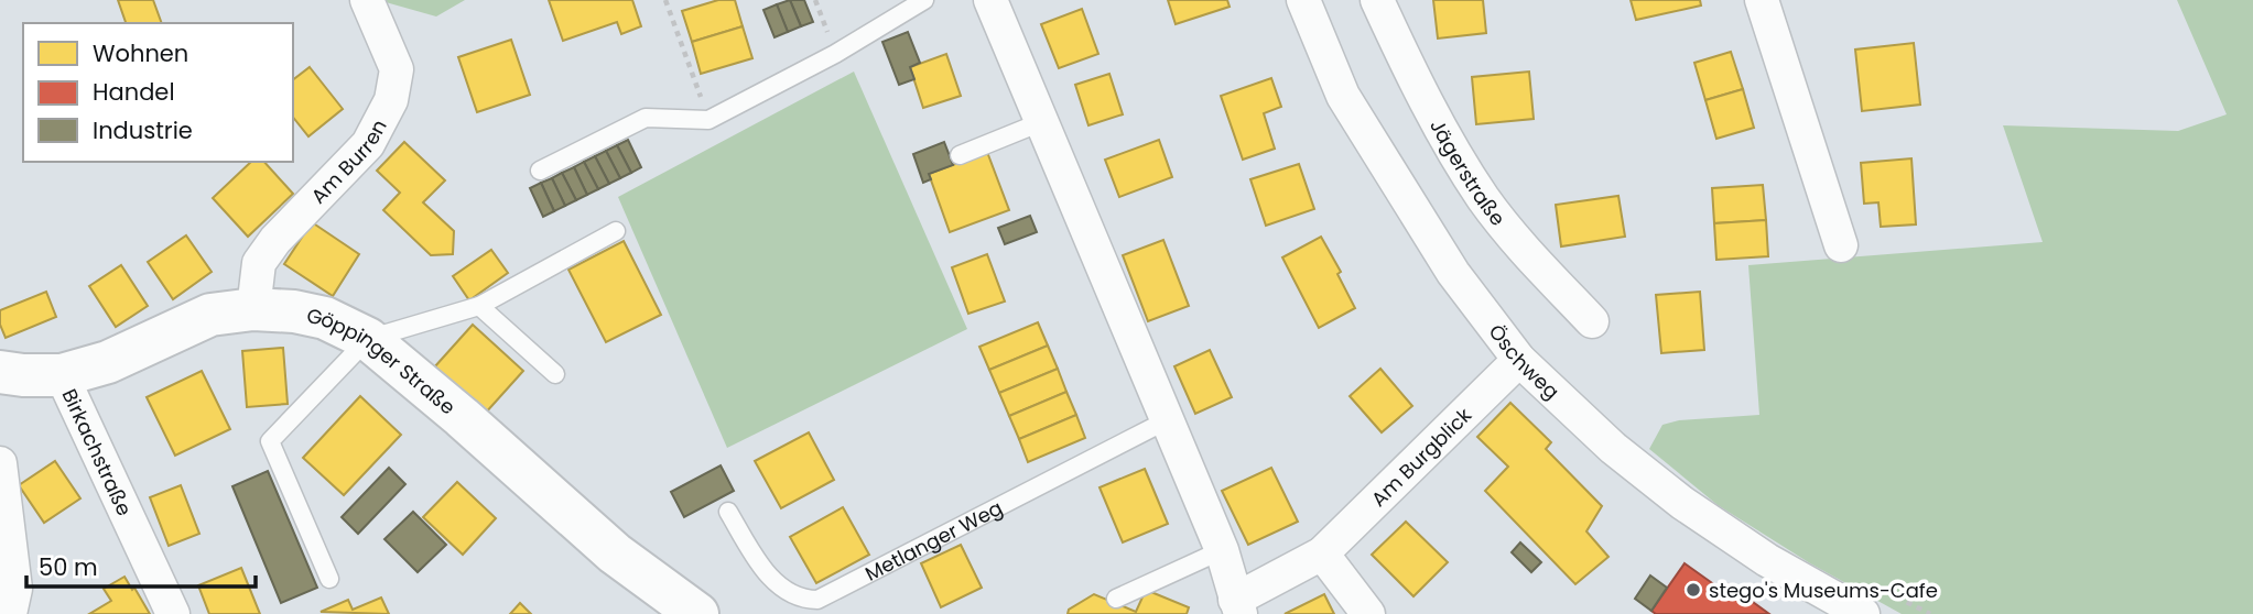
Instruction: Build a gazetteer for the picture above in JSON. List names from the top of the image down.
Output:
{
  "streets": {
    "main road": ["Göppinger Straße"],
    "street": [
      "Am Burren",
      "Jägerstraße",
      "Öschweg",
      "Birkachstraße",
      "Am Burgblick"
    ],
    "lane": ["Metlanger Weg"]
  },
  "crossings": [
    ["Am Burren", "Göppinger Straße"],
    ["Öschweg", "Am Burgblick"],
    ["Göppinger Straße", "Birkachstraße"]
  ],
  "places": ["stego's Museums-Cafe"],
  "legend": ["Wohnen", "Handel", "Industrie"],
  "scale_bar": "50 m"
}
